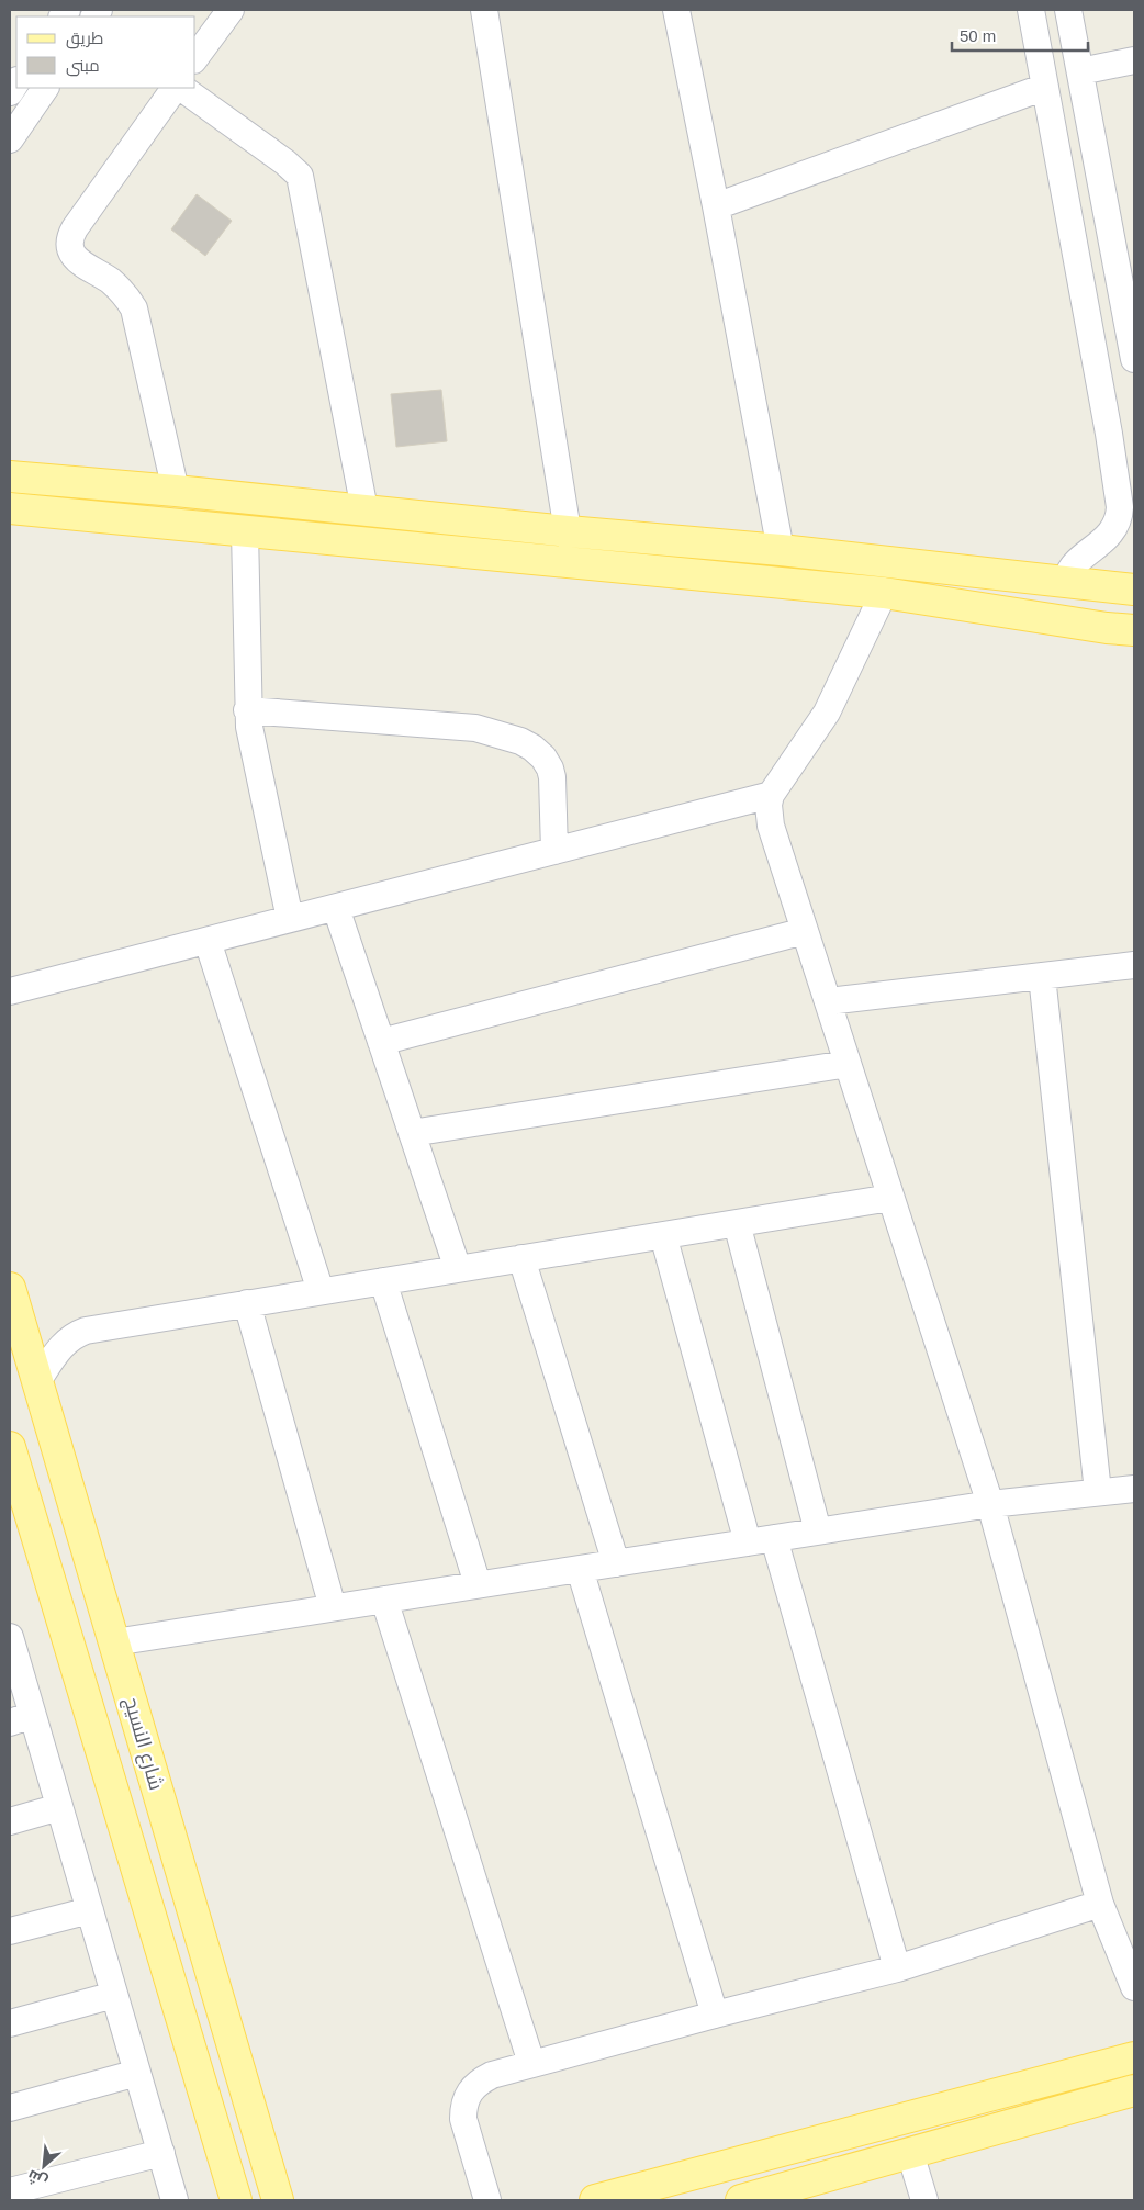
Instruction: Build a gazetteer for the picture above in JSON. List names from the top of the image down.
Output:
{
  "streets": {
    "main road": ["شارع النسيج"]
  },
  "legend": ["طريق", "مبنى"],
  "scale_bar": "50 m",
  "north": "bottom left"
}
